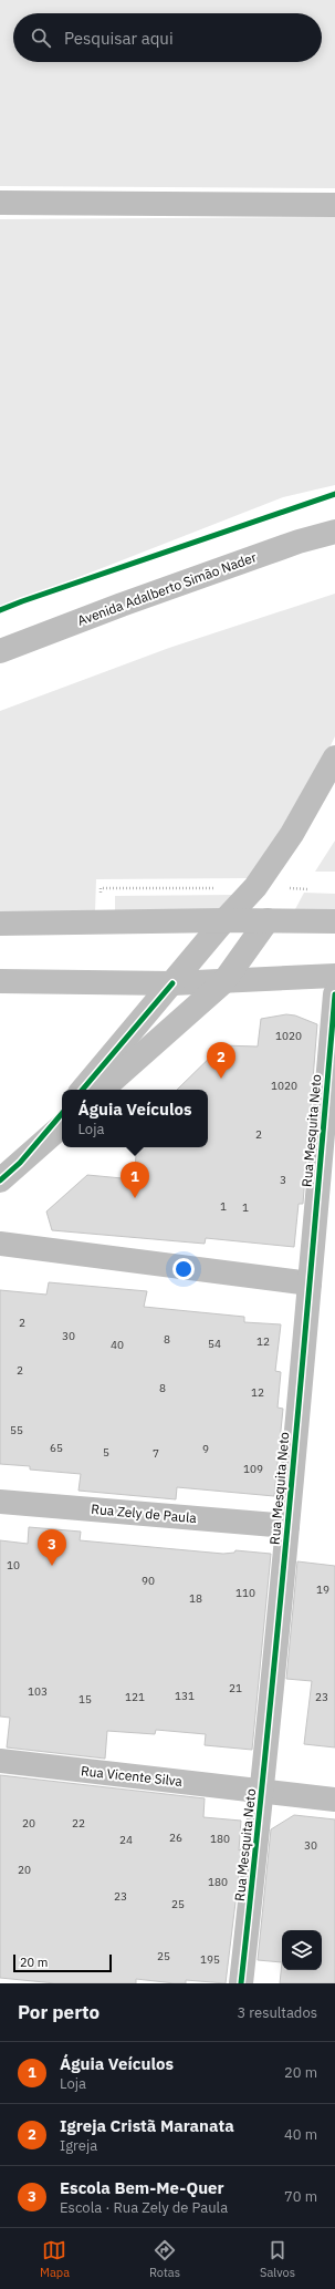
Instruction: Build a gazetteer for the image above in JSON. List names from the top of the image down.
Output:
{
  "streets": {
    "street": [
      "Avenida Adalberto Simão Nader",
      "Rua Mesquita Neto",
      "Rua Zely de Paula",
      "Rua Vicente Silva"
    ]
  },
  "crossings": [
    ["Rua Mesquita Neto", "Rua Zely de Paula"],
    ["Rua Mesquita Neto", "Rua Vicente Silva"]
  ],
  "house_numbers": [
    "1020",
    "1020",
    "2",
    "3",
    "1",
    "1",
    "2",
    "30",
    "8",
    "12",
    "54",
    "40",
    "2",
    "8",
    "12",
    "55",
    "65",
    "9",
    "5",
    "7",
    "109",
    "10",
    "90",
    "19",
    "110",
    "18",
    "21",
    "103",
    "131",
    "121",
    "23",
    "15",
    "20",
    "22",
    "26",
    "180",
    "24",
    "30",
    "20",
    "180",
    "23",
    "25",
    "25",
    "195"
  ],
  "scale_bar": "20 m",
  "page": {
    "search": "Pesquisar aqui",
    "pins": ["2", "1", "3"],
    "popup": ["Águia Veículos", "Loja"],
    "scale": "20 m",
    "heading": ["Por perto", "3 resultados"],
    "list": [
      {
        "mark": "1",
        "name": "Águia Veículos",
        "note": "Loja",
        "value": "20 m"
      },
      {
        "mark": "2",
        "name": "Igreja Cristã Maranata",
        "note": "Igreja",
        "value": "40 m"
      },
      {
        "mark": "3",
        "name": "Escola Bem-Me-Quer",
        "note": "Escola · Rua Zely de Paula",
        "value": "70 m"
      }
    ],
    "nav": ["Mapa", "Rotas", "Salvos"]
  }
}
